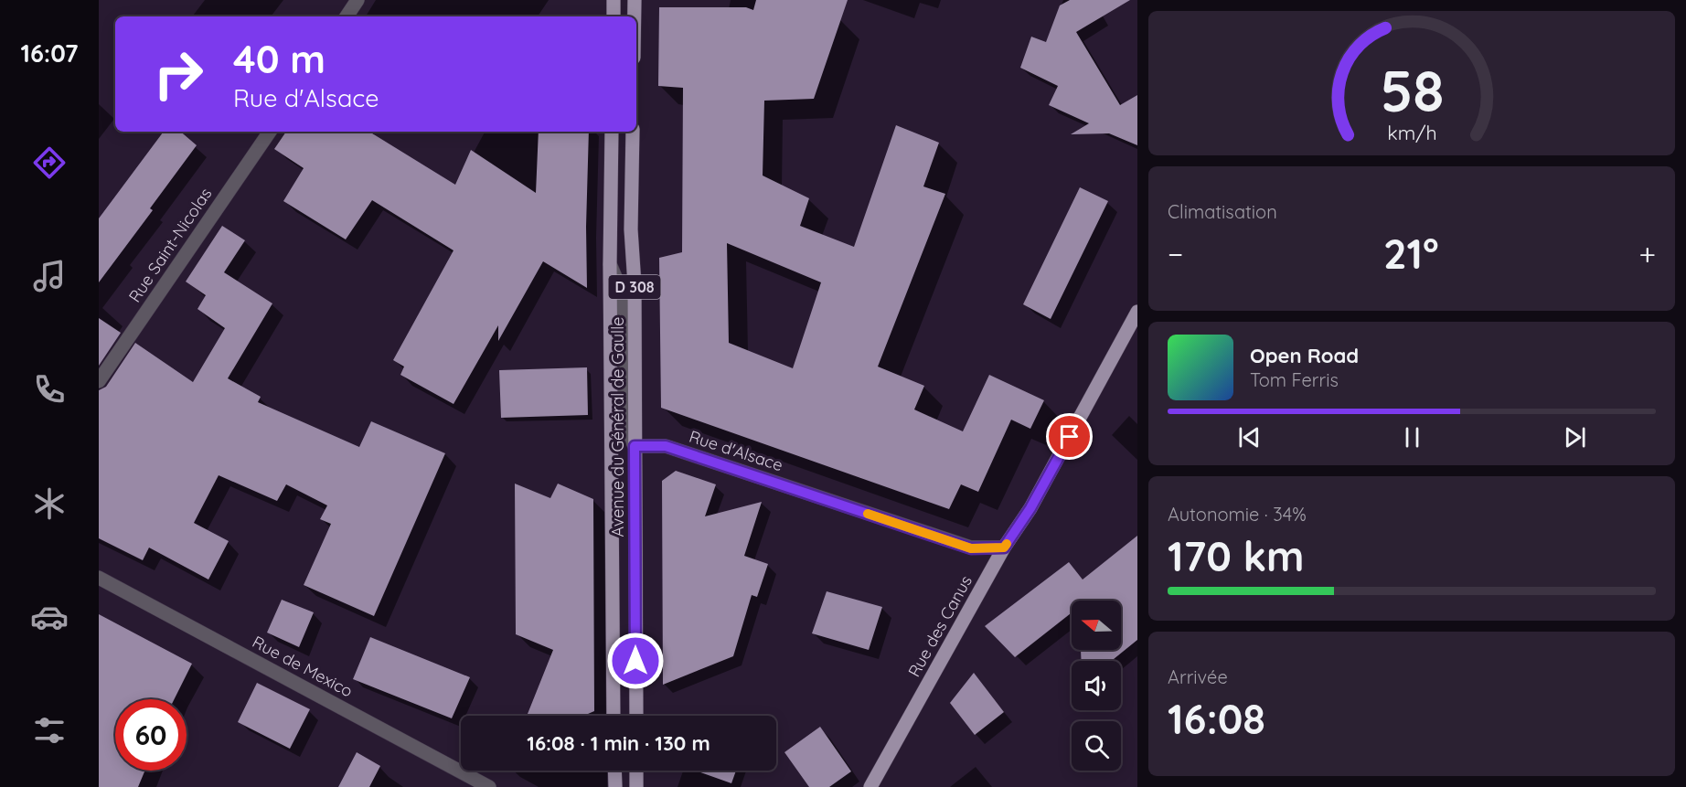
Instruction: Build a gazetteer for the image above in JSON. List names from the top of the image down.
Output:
{
  "streets": {
    "main road": ["D 308", "Avenue du Général de Gaulle", "Rue des Canus"],
    "street": ["Rue Saint-Nicolas", "Rue d'Alsace", "Rue de Mexico"]
  },
  "crossings": [
    ["Avenue du Général de Gaulle", "Rue d'Alsace"],
    ["Rue d'Alsace", "Rue des Canus"]
  ],
  "north": "left",
  "page": {
    "tabs": "16:07",
    "turn": ["40 m", "Rue d'Alsace"],
    "tile": [
      "Climatisation",
      ["Autonomie · 34%", "170 km"],
      ["Arrivée", "16:08"]
    ],
    "heat": ["−", "21°", "+"],
    "song": ["Open Road", "Tom Ferris"],
    "limit": "60",
    "trip": "16:08 · 1 min · 130 m",
    "gauge": ["58", "km/h"]
  }
}
